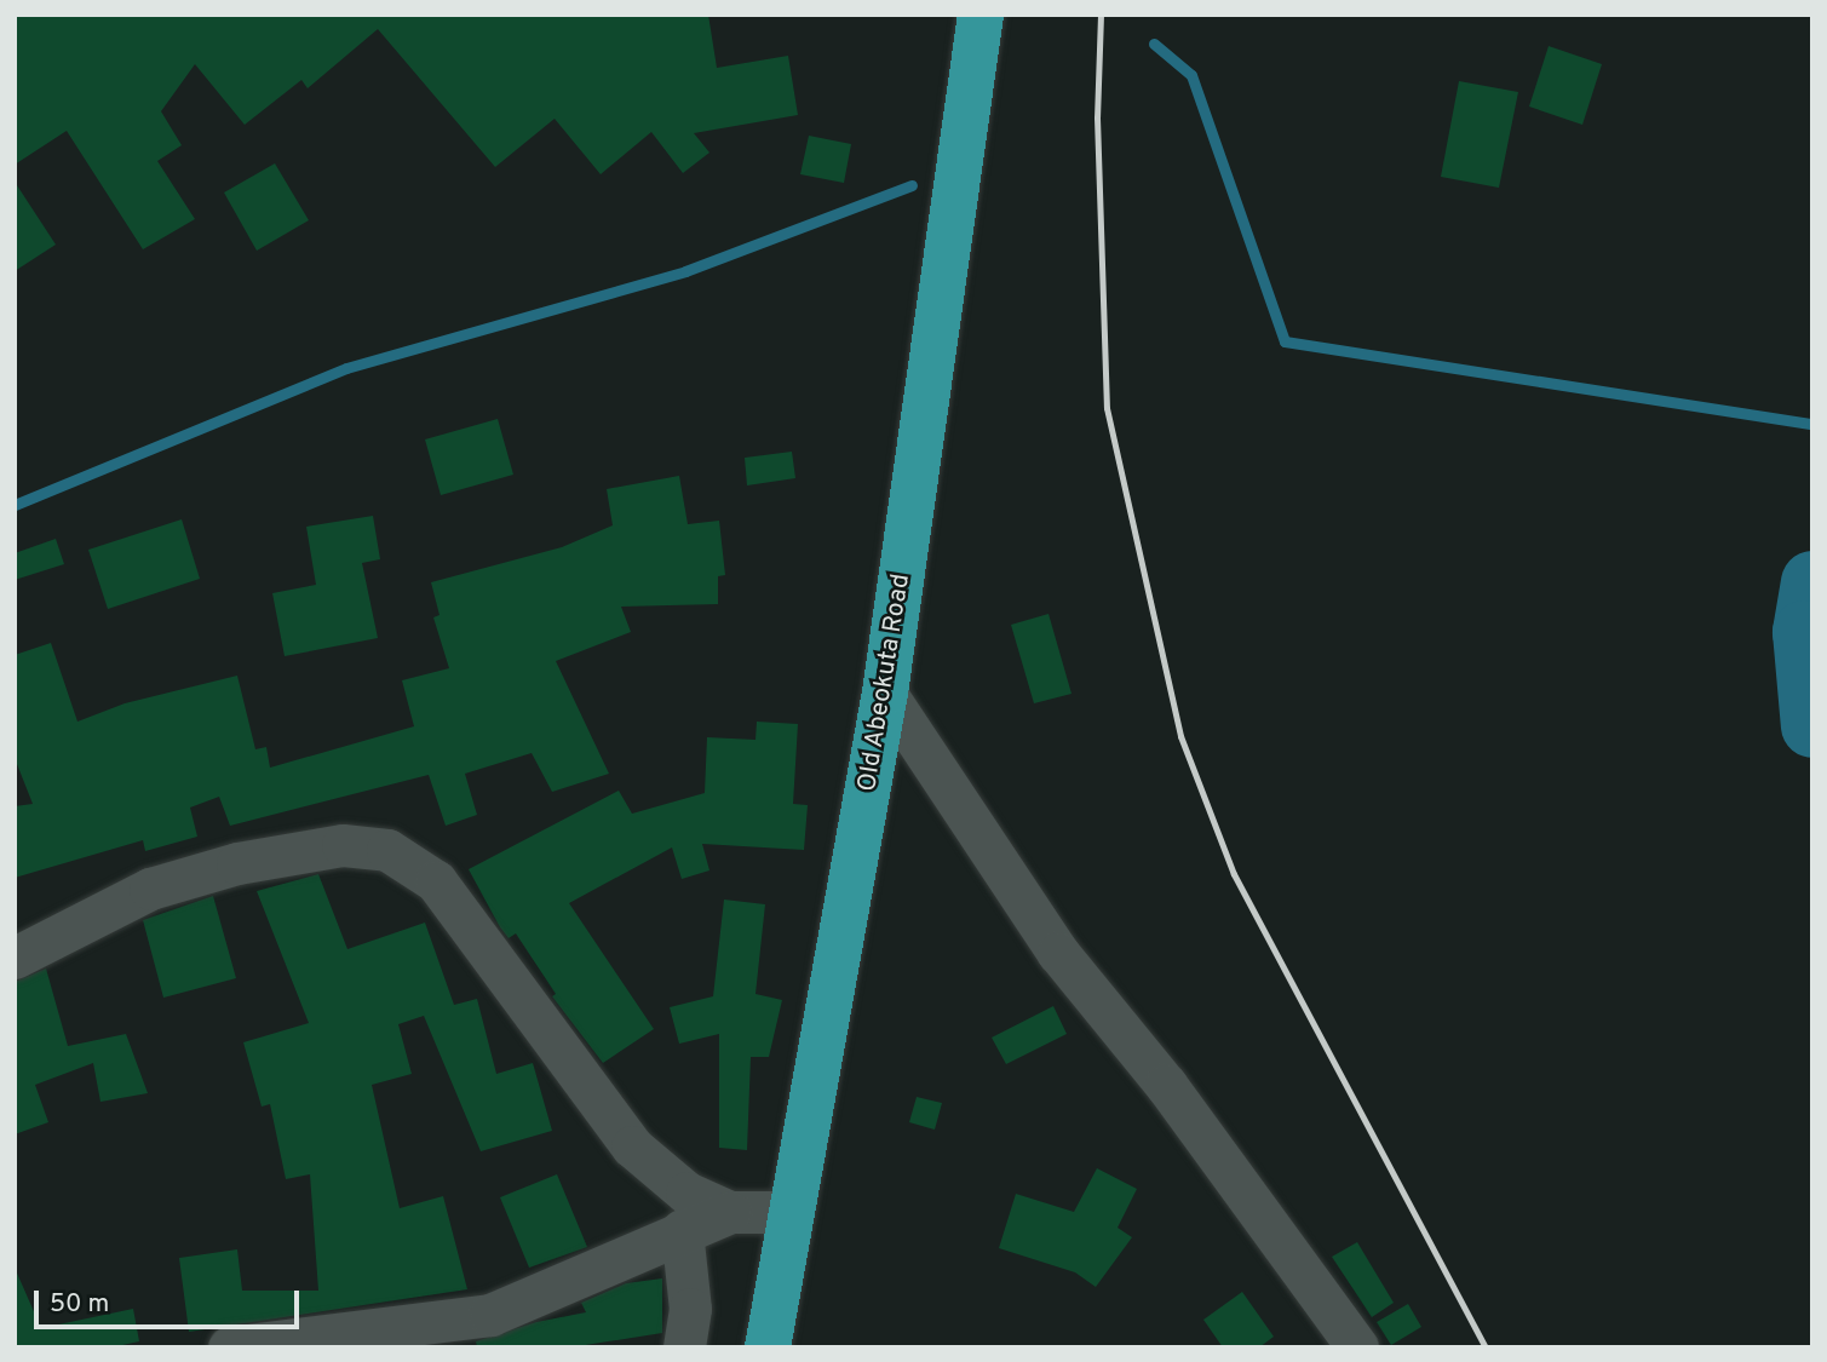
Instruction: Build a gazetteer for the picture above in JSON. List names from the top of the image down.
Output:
{
  "streets": {
    "highway": ["Old Abeokuta Road"]
  },
  "scale_bar": "50 m"
}
